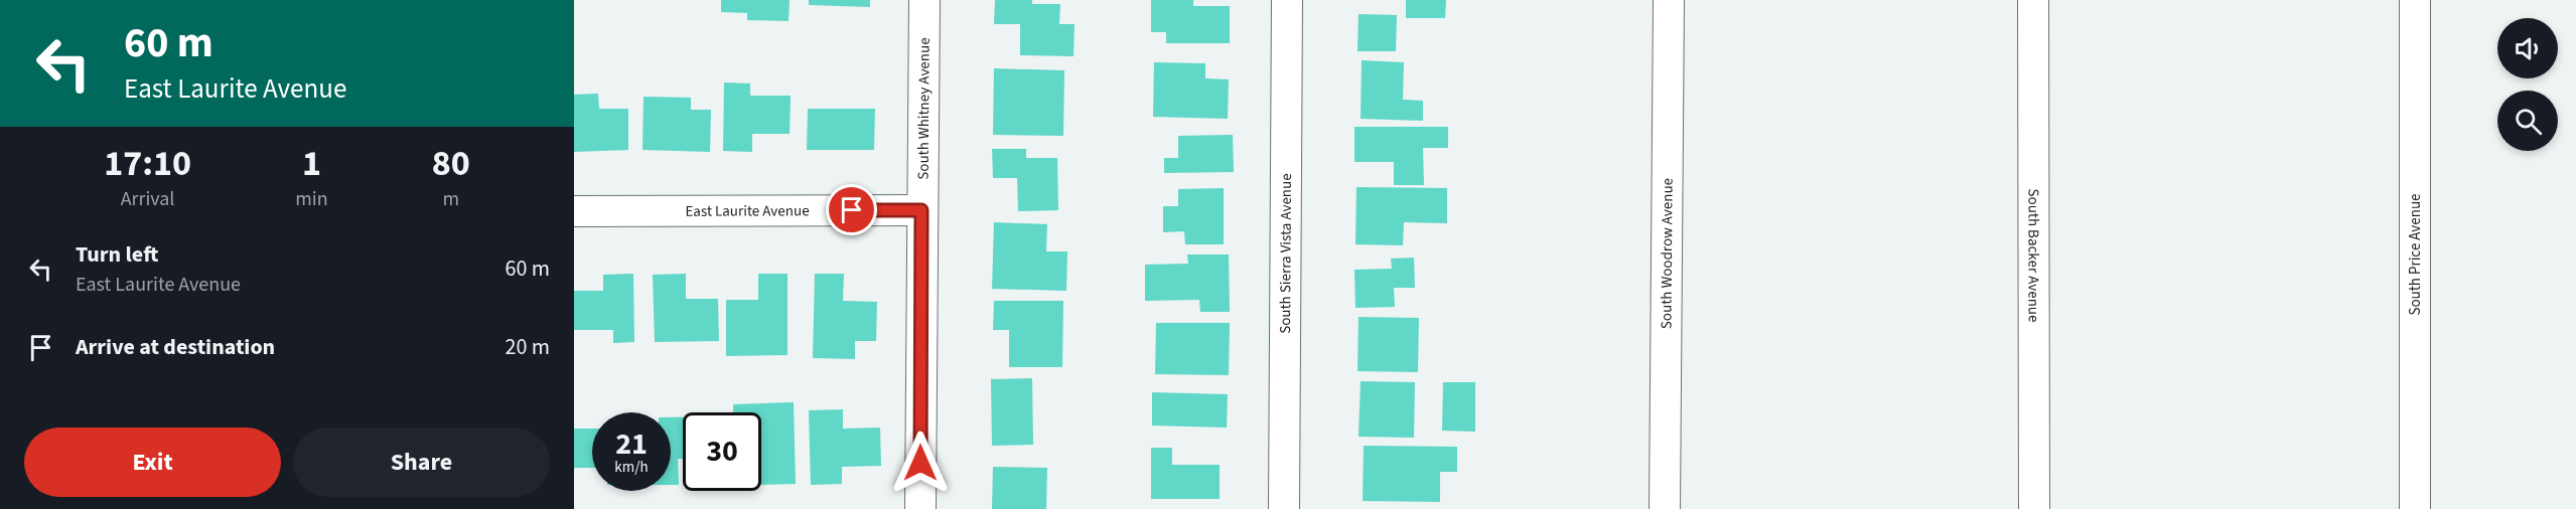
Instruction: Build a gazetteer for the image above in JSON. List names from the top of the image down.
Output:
{
  "streets": {
    "street": [
      "South Whitney Avenue",
      "East Laurite Avenue",
      "South Sierra Vista Avenue",
      "South Woodrow Avenue",
      "South Backer Avenue",
      "South Price Avenue"
    ]
  },
  "crossings": [
    ["South Whitney Avenue", "East Laurite Avenue"]
  ],
  "page": {
    "turn": ["60 m", "East Laurite Avenue"],
    "eta": [
      "17:10",
      "Arrival",
      "1",
      "min",
      "80",
      "m"
    ],
    "list": [
      {
        "name": "Turn left",
        "note": "East Laurite Avenue",
        "value": "60 m"
      },
      {
        "name": "Arrive at destination",
        "value": "20 m"
      }
    ],
    "speed": "21 km/h",
    "limit": "30",
    "buttons": ["Exit", "Share"]
  }
}
